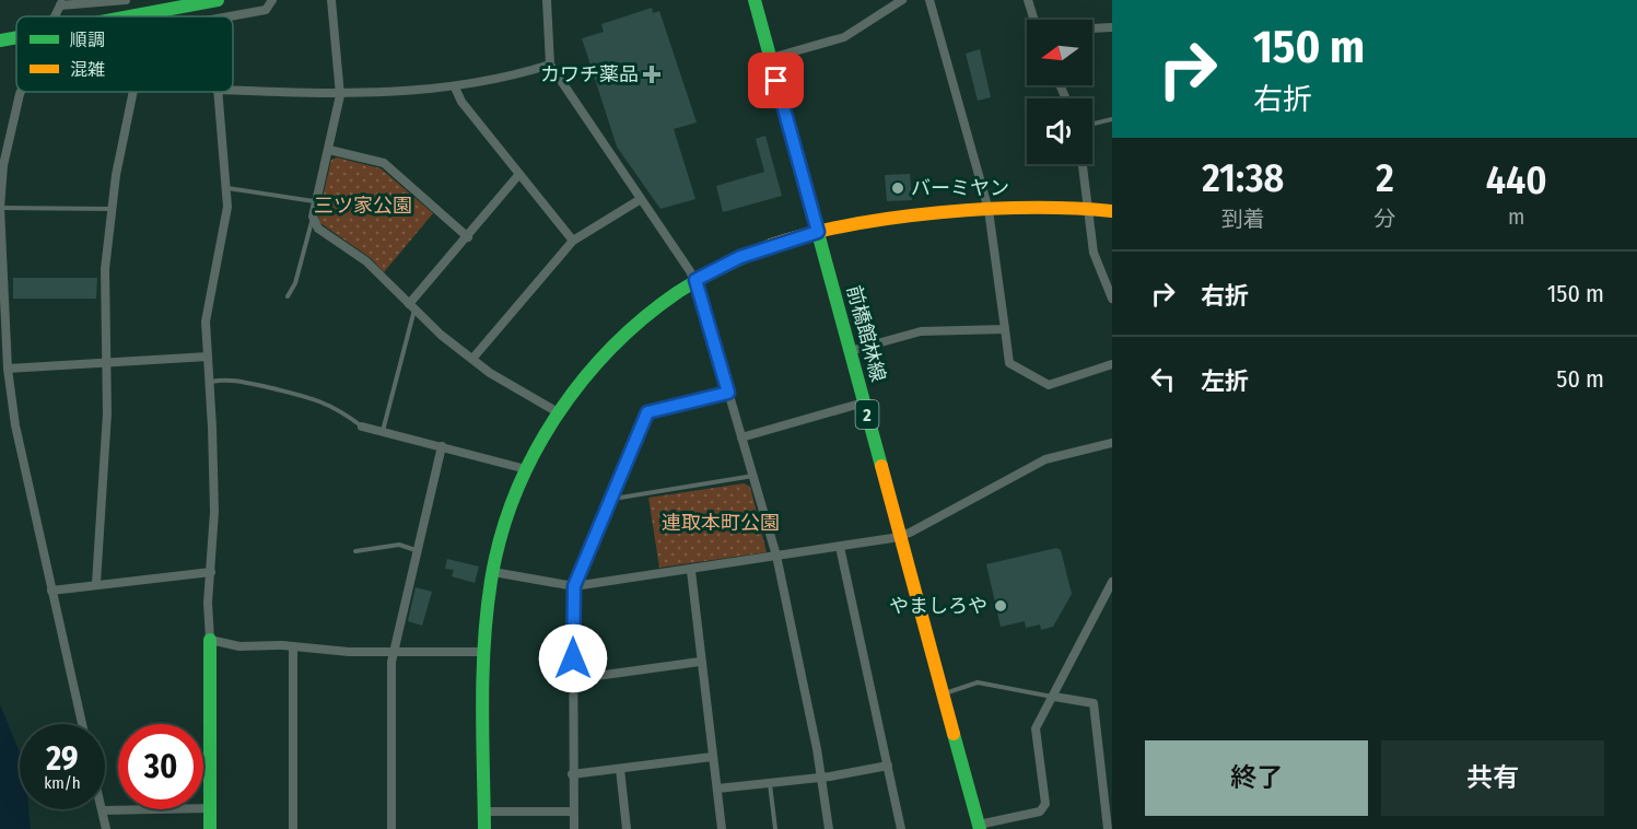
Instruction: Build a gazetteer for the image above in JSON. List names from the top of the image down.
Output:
{
  "streets": {
    "street": ["前橋館林線", "2"]
  },
  "parks": ["三ツ家公園", "連取本町公園"],
  "places": {
    "health": ["カワチ薬品"],
    "other": ["バーミヤン", "やましろや"]
  },
  "legend": ["順調", "混雑"],
  "north": "left",
  "page": {
    "turn": ["150 m", "右折"],
    "eta": [
      "21:38",
      "到着",
      "2",
      "分",
      "440",
      "m"
    ],
    "list": [
      {
        "name": "右折",
        "value": "150 m"
      },
      {
        "name": "左折",
        "value": "50 m"
      }
    ],
    "speed": "29 km/h",
    "limit": "30",
    "buttons": ["終了", "共有"]
  }
}
